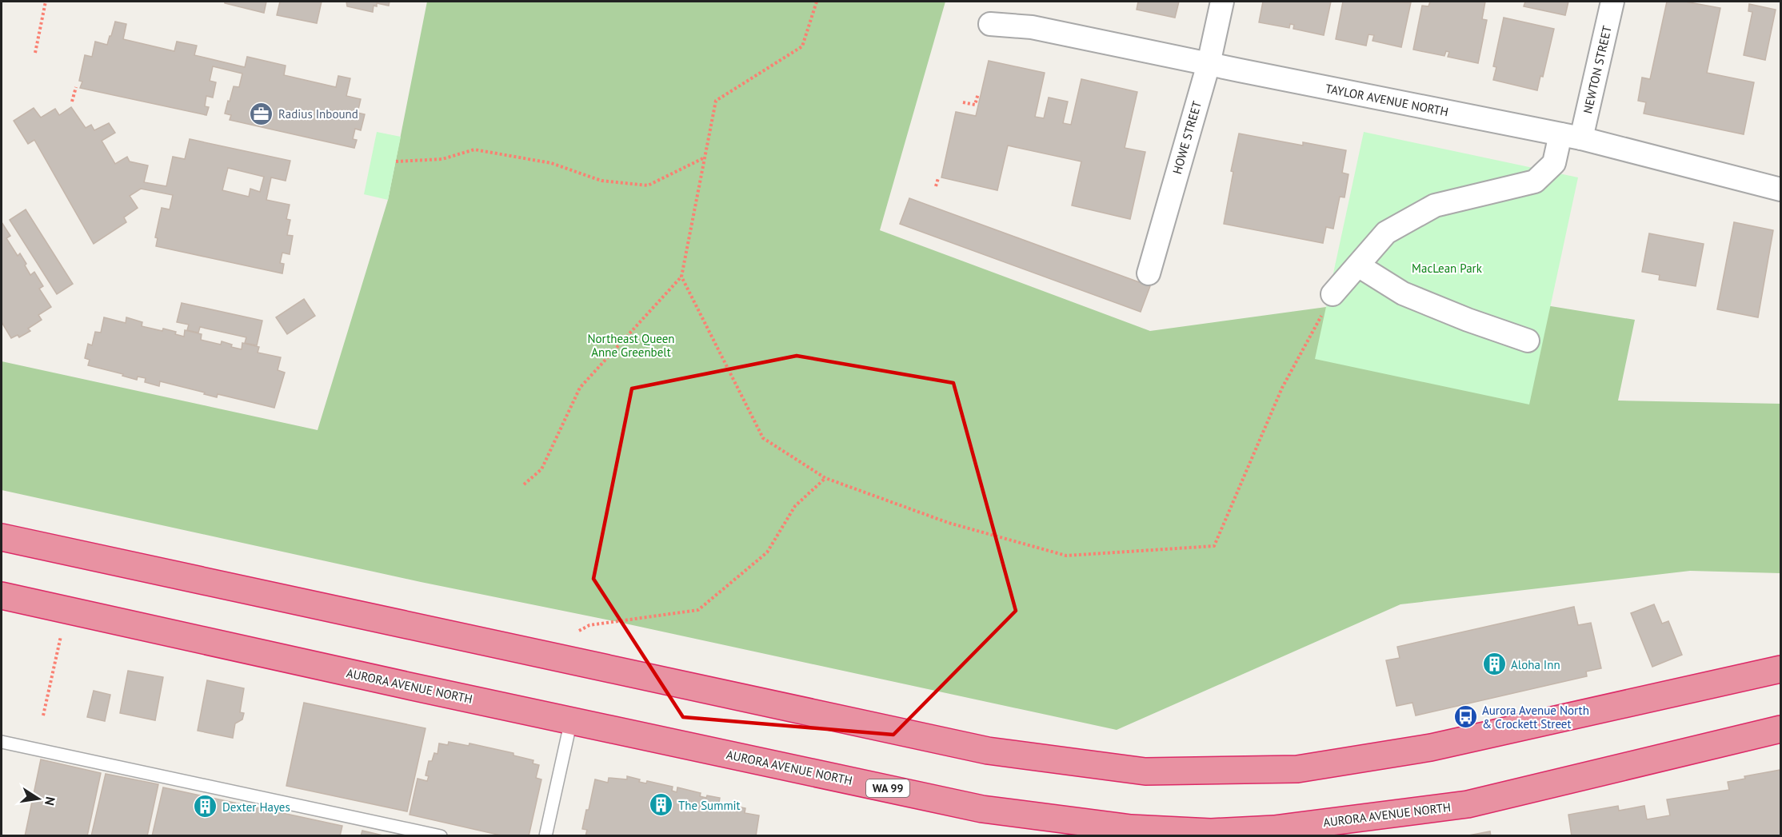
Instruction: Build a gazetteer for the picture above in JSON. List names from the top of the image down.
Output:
{
  "streets": {
    "highway": ["AURORA AVENUE NORTH", "WA 99"],
    "street": ["NEWTON STREET", "TAYLOR AVENUE NORTH", "HOWE STREET"]
  },
  "crossings": [
    ["NEWTON STREET", "TAYLOR AVENUE NORTH"],
    ["TAYLOR AVENUE NORTH", "HOWE STREET"]
  ],
  "parks": ["MacLean Park", "Northeast Queen Anne Greenbelt"],
  "places": {
    "office": ["Radius Inbound"],
    "building": ["Aloha Inn", "The Summit", "Dexter Hayes"],
    "bus stop": ["Aurora Avenue North & Crockett Street"]
  },
  "north": "right"
}
